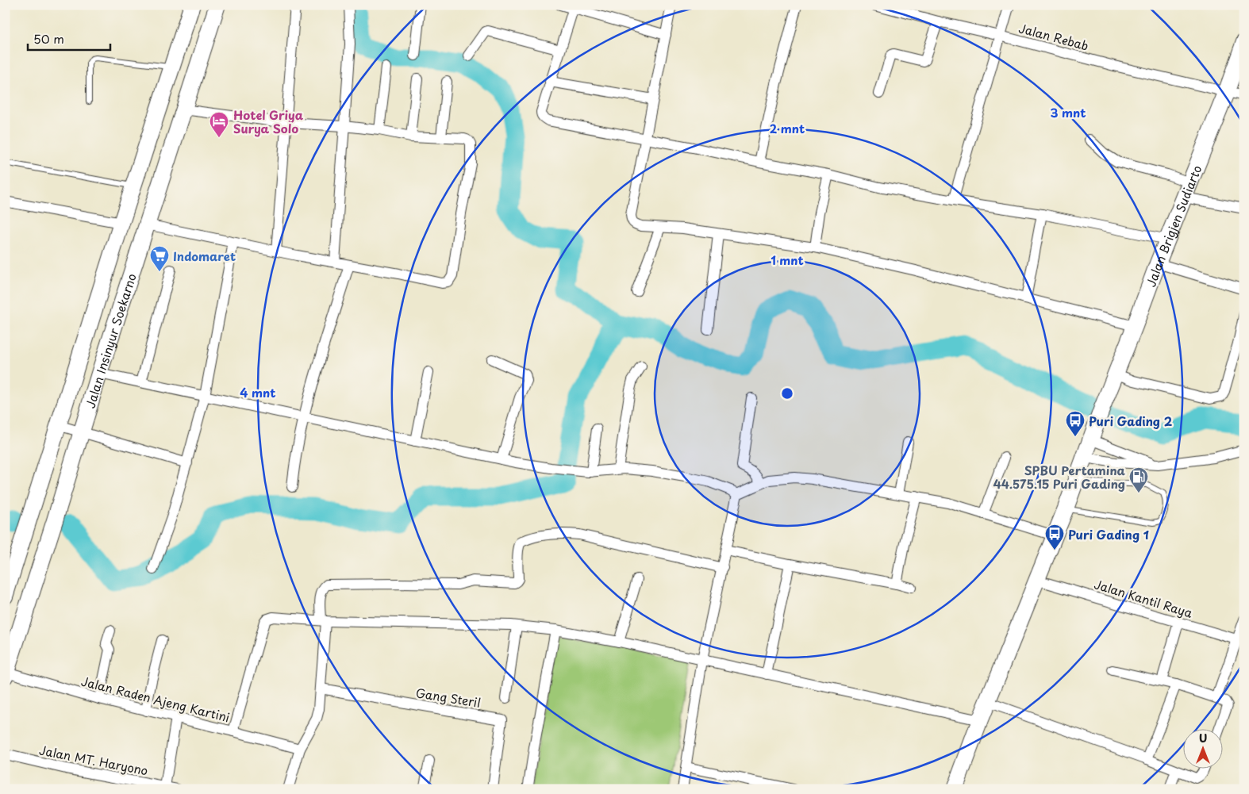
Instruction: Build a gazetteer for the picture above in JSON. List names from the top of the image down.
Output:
{
  "streets": {
    "main road": ["Jalan Brigjen Sudiarto", "Jalan Insinyur Soekarno"],
    "street": [
      "Jalan Rebab",
      "Jalan Kantil Raya",
      "Gang Steril",
      "Jalan Raden Ajeng Kartini",
      "Jalan MT. Haryono"
    ]
  },
  "crossings": [
    ["Jalan Rebab", "Jalan Brigjen Sudiarto"],
    ["Jalan Brigjen Sudiarto", "Jalan Kantil Raya"],
    ["Jalan Insinyur Soekarno", "Jalan Raden Ajeng Kartini"]
  ],
  "places": {
    "hotel": ["Hotel Griya Surya Solo"],
    "supermarket": ["Indomaret"],
    "bus stop": ["Puri Gading 2", "Puri Gading 1"],
    "fuel station": ["SPBU Pertamina 44.575.15 Puri Gading"]
  },
  "scale_bar": "50 m",
  "north": "top",
  "rings": [
    "3 mnt",
    "2 mnt",
    "1 mnt",
    "4 mnt"
  ]
}
